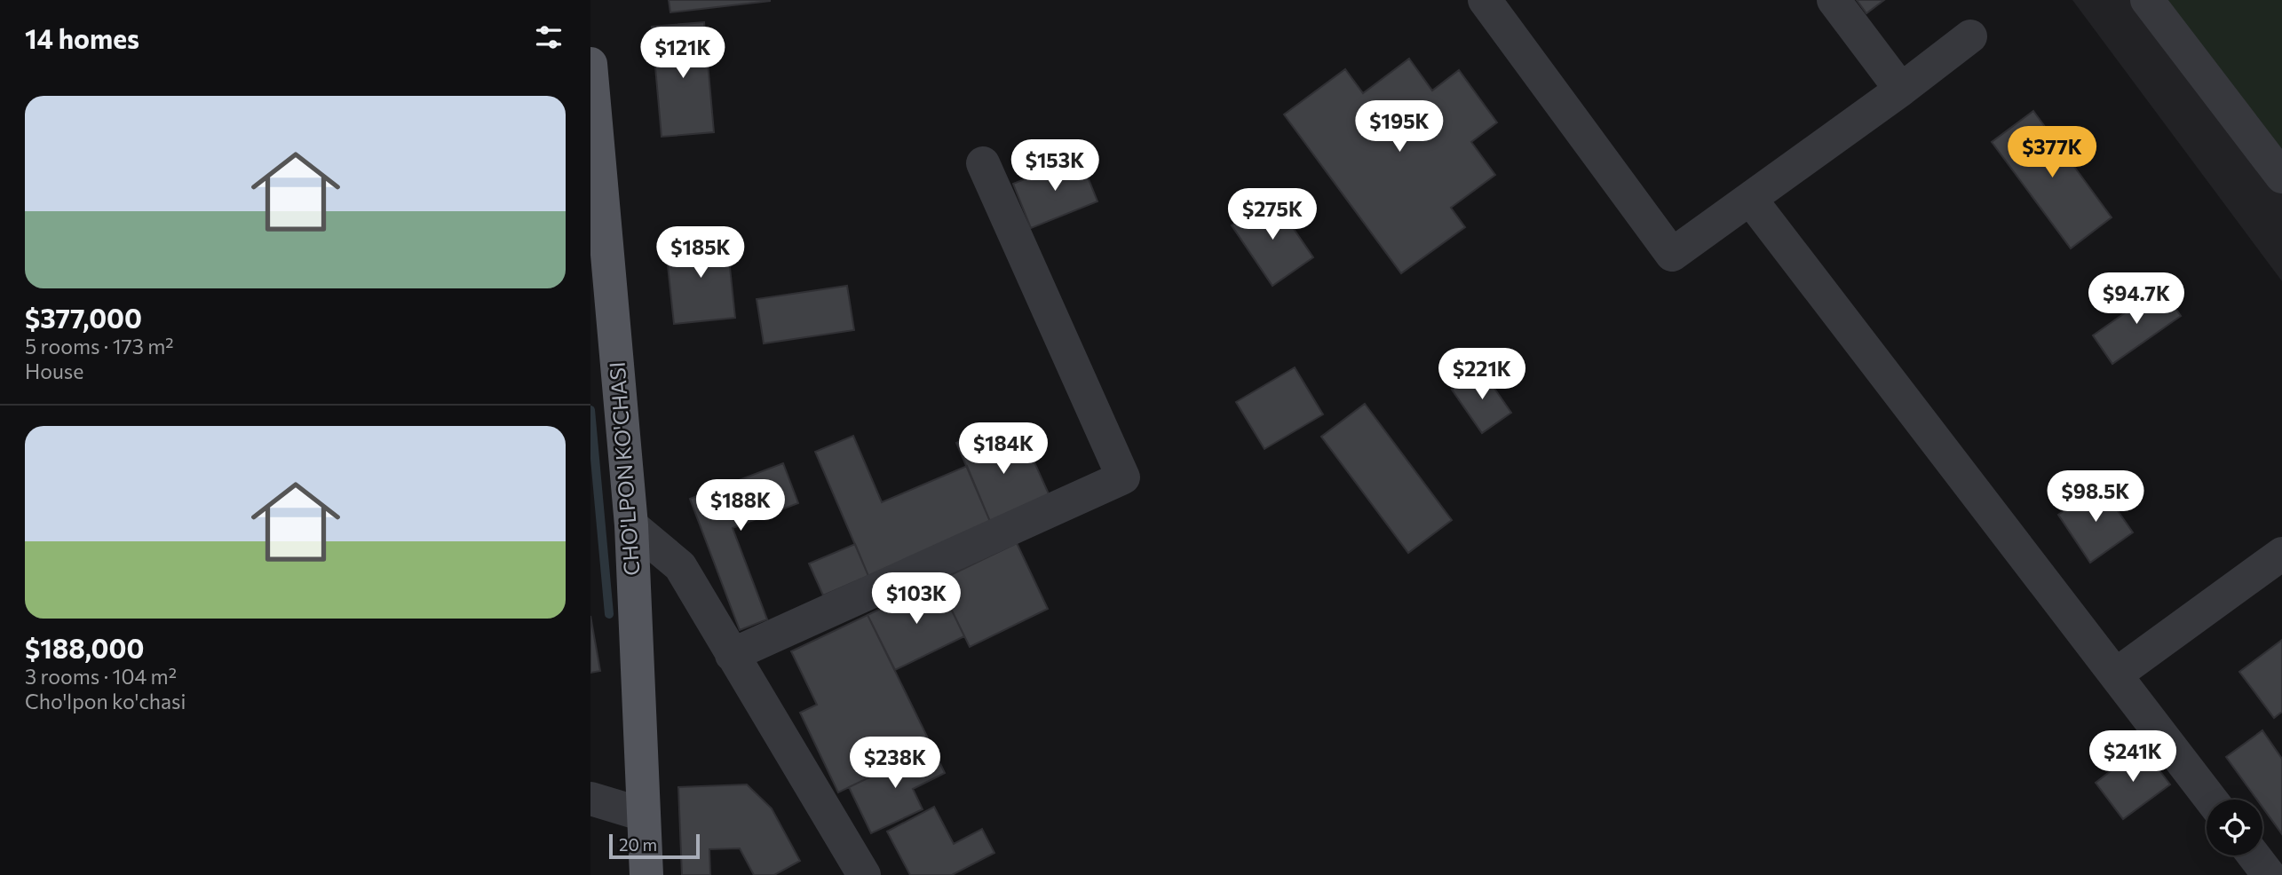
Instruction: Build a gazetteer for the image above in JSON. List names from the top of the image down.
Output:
{
  "streets": {
    "main road": ["CHO'LPON KO'CHASI"]
  },
  "scale_bar": "20 m",
  "page": {
    "heading": "14 homes",
    "price": [
      "$121K",
      "$195K",
      "$377K",
      "$153K",
      "$275K",
      "$185K",
      "$94.7K",
      "$221K",
      "$184K",
      "$98.5K",
      "$188K",
      "$103K",
      "$241K",
      "$238K"
    ],
    "list": [
      {
        "name": "$377,000",
        "note": "5 rooms · 173 m² · House"
      },
      {
        "name": "$188,000",
        "note": "3 rooms · 104 m² · Cho'lpon ko'chasi"
      }
    ],
    "scale": "20 m"
  }
}
